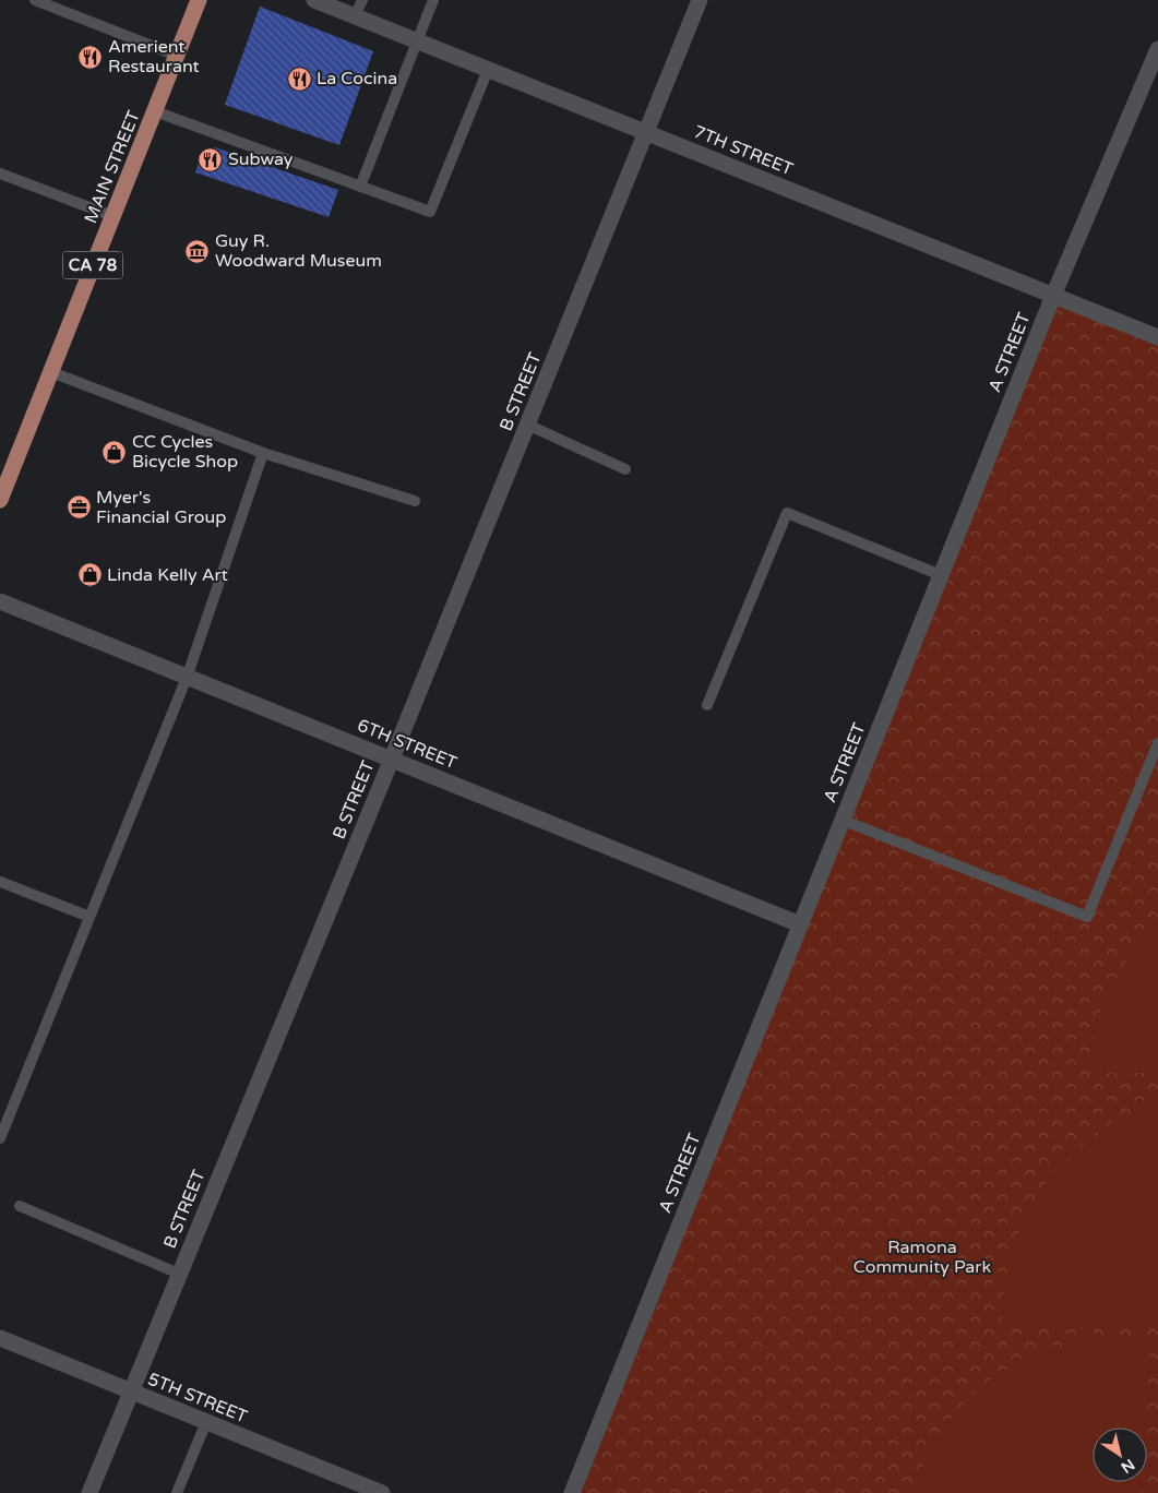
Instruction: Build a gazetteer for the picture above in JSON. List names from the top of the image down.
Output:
{
  "streets": {
    "main road": ["MAIN STREET", "CA 78"],
    "street": [
      "7TH STREET",
      "A STREET",
      "B STREET",
      "6TH STREET",
      "5TH STREET"
    ]
  },
  "crossings": [
    ["7TH STREET", "A STREET"],
    ["7TH STREET", "B STREET"],
    ["A STREET", "6TH STREET"],
    ["B STREET", "6TH STREET"],
    ["B STREET", "5TH STREET"]
  ],
  "parks": ["Ramona Community Park"],
  "places": {
    "restaurant": ["Amerient Restaurant", "La Cocina", "Subway"],
    "museum": ["Guy R. Woodward Museum"],
    "shop": ["CC Cycles Bicycle Shop", "Linda Kelly Art"],
    "office": ["Myer's Financial Group"]
  },
  "north": "bottom right"
}
